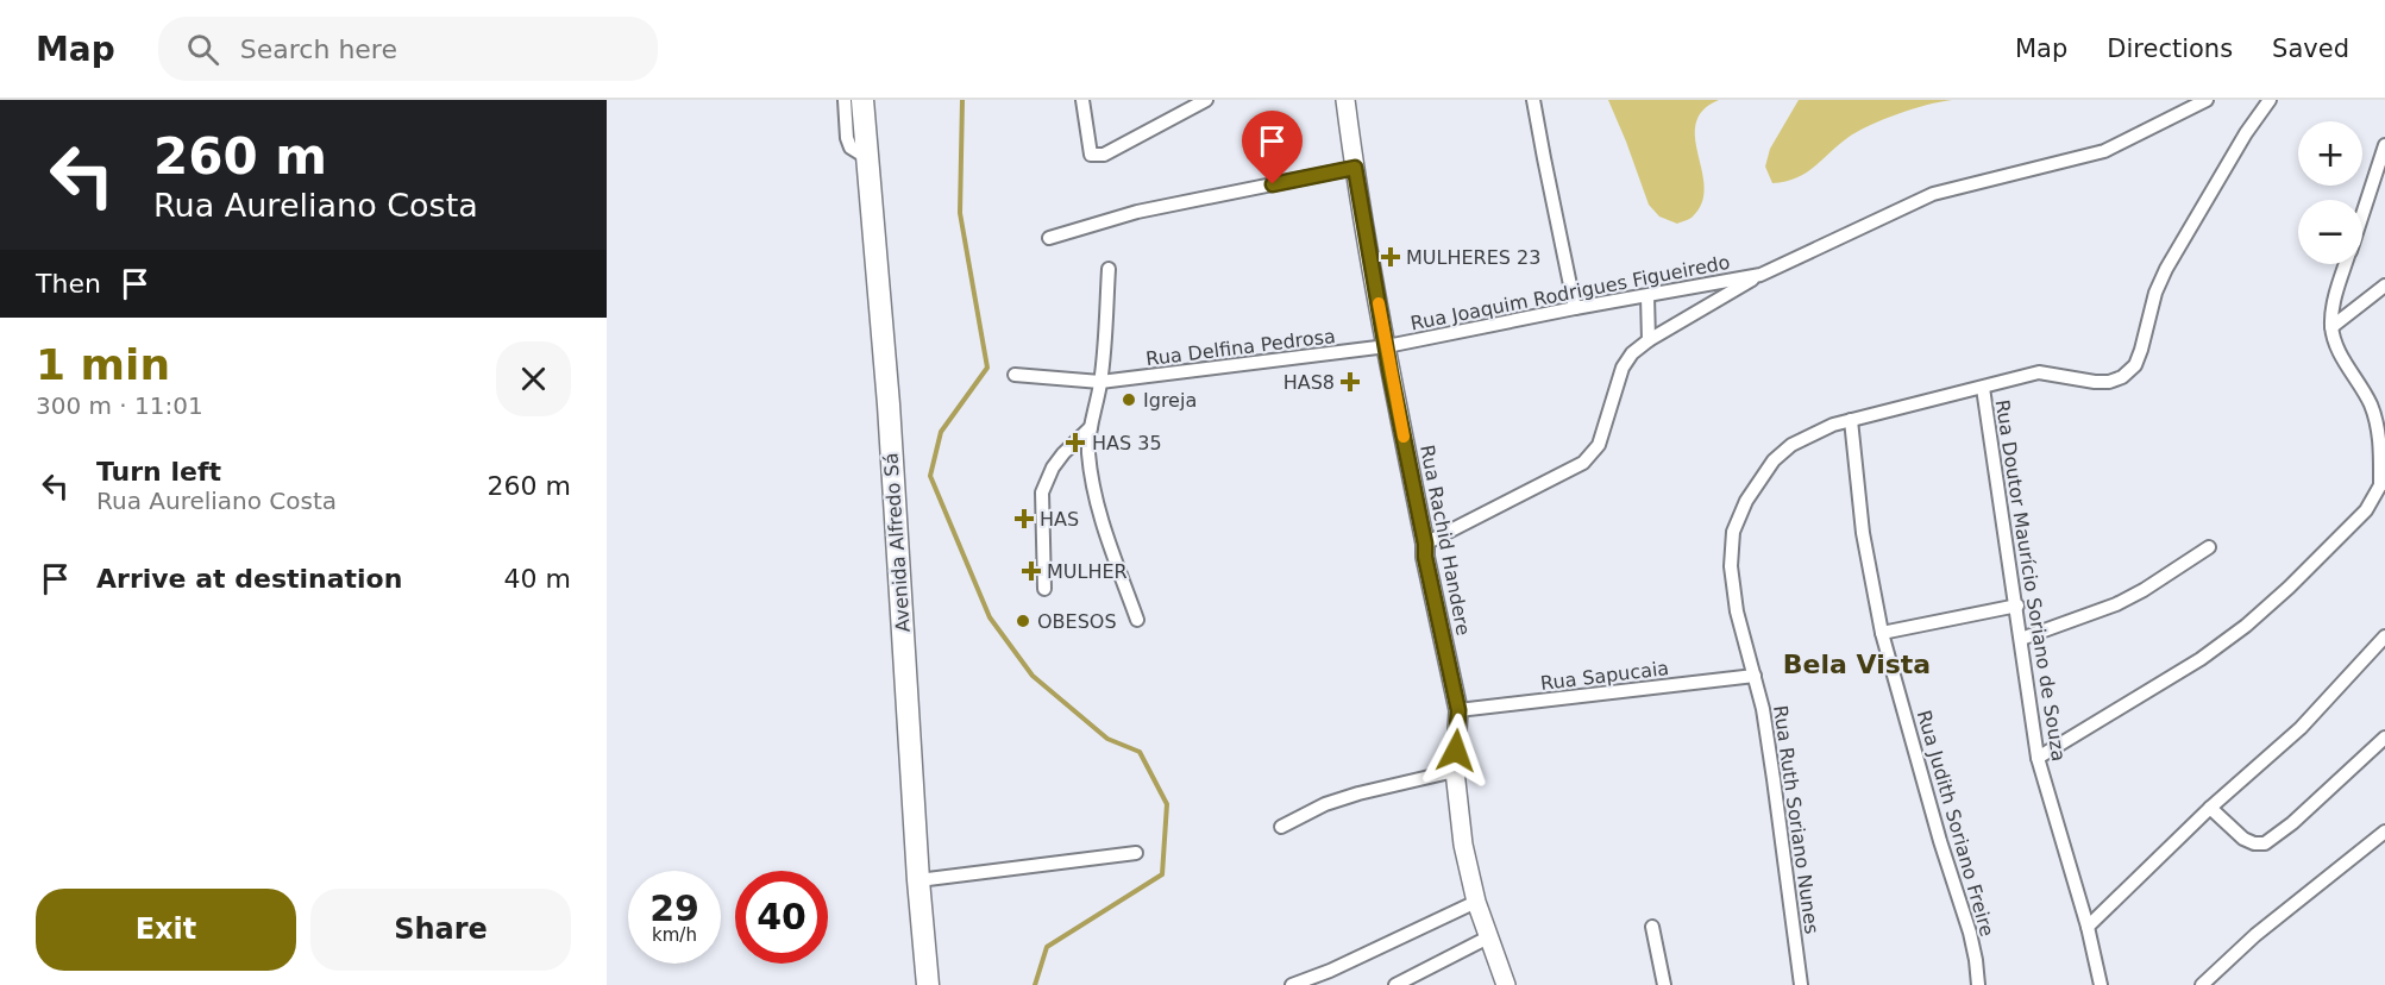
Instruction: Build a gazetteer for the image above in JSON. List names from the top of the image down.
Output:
{
  "streets": {
    "highway": ["Avenida Alfredo Sá"],
    "street": [
      "Rua Joaquim Rodrigues Figueiredo",
      "Rua Delfina Pedrosa",
      "Rua Rachid Handere",
      "Rua Doutor Maurício Soriano de Souza",
      "Rua Sapucaia",
      "Rua Ruth Soriano Nunes",
      "Rua Judith Soriano Freire"
    ]
  },
  "crossings": [
    ["Rua Joaquim Rodrigues Figueiredo", "Rua Delfina Pedrosa"],
    ["Rua Joaquim Rodrigues Figueiredo", "Rua Rachid Handere"],
    ["Rua Delfina Pedrosa", "Rua Rachid Handere"],
    ["Rua Rachid Handere", "Rua Sapucaia"],
    ["Rua Doutor Maurício Soriano de Souza", "Rua Ruth Soriano Nunes"],
    ["Rua Sapucaia", "Rua Ruth Soriano Nunes"],
    ["Rua Ruth Soriano Nunes", "Rua Judith Soriano Freire"]
  ],
  "districts": ["Bela Vista"],
  "places": {
    "health": [
      "MULHERES 23",
      "HAS8",
      "HAS 35",
      "HAS",
      "MULHER"
    ],
    "other": ["Igreja", "OBESOS"]
  },
  "page": {
    "header": "Map",
    "search": "Search here",
    "nav": ["Map", "Directions", "Saved"],
    "turn": ["260 m", "Rua Aureliano Costa"],
    "map_buttons": ["+", "−"],
    "then": "Then",
    "heading": ["1 min", "300 m · 11:01"],
    "list": [
      {
        "name": "Turn left",
        "note": "Rua Aureliano Costa",
        "value": "260 m"
      },
      {
        "name": "Arrive at destination",
        "value": "40 m"
      }
    ],
    "speed": "29 km/h",
    "limit": "40",
    "buttons": ["Exit", "Share"]
  }
}
